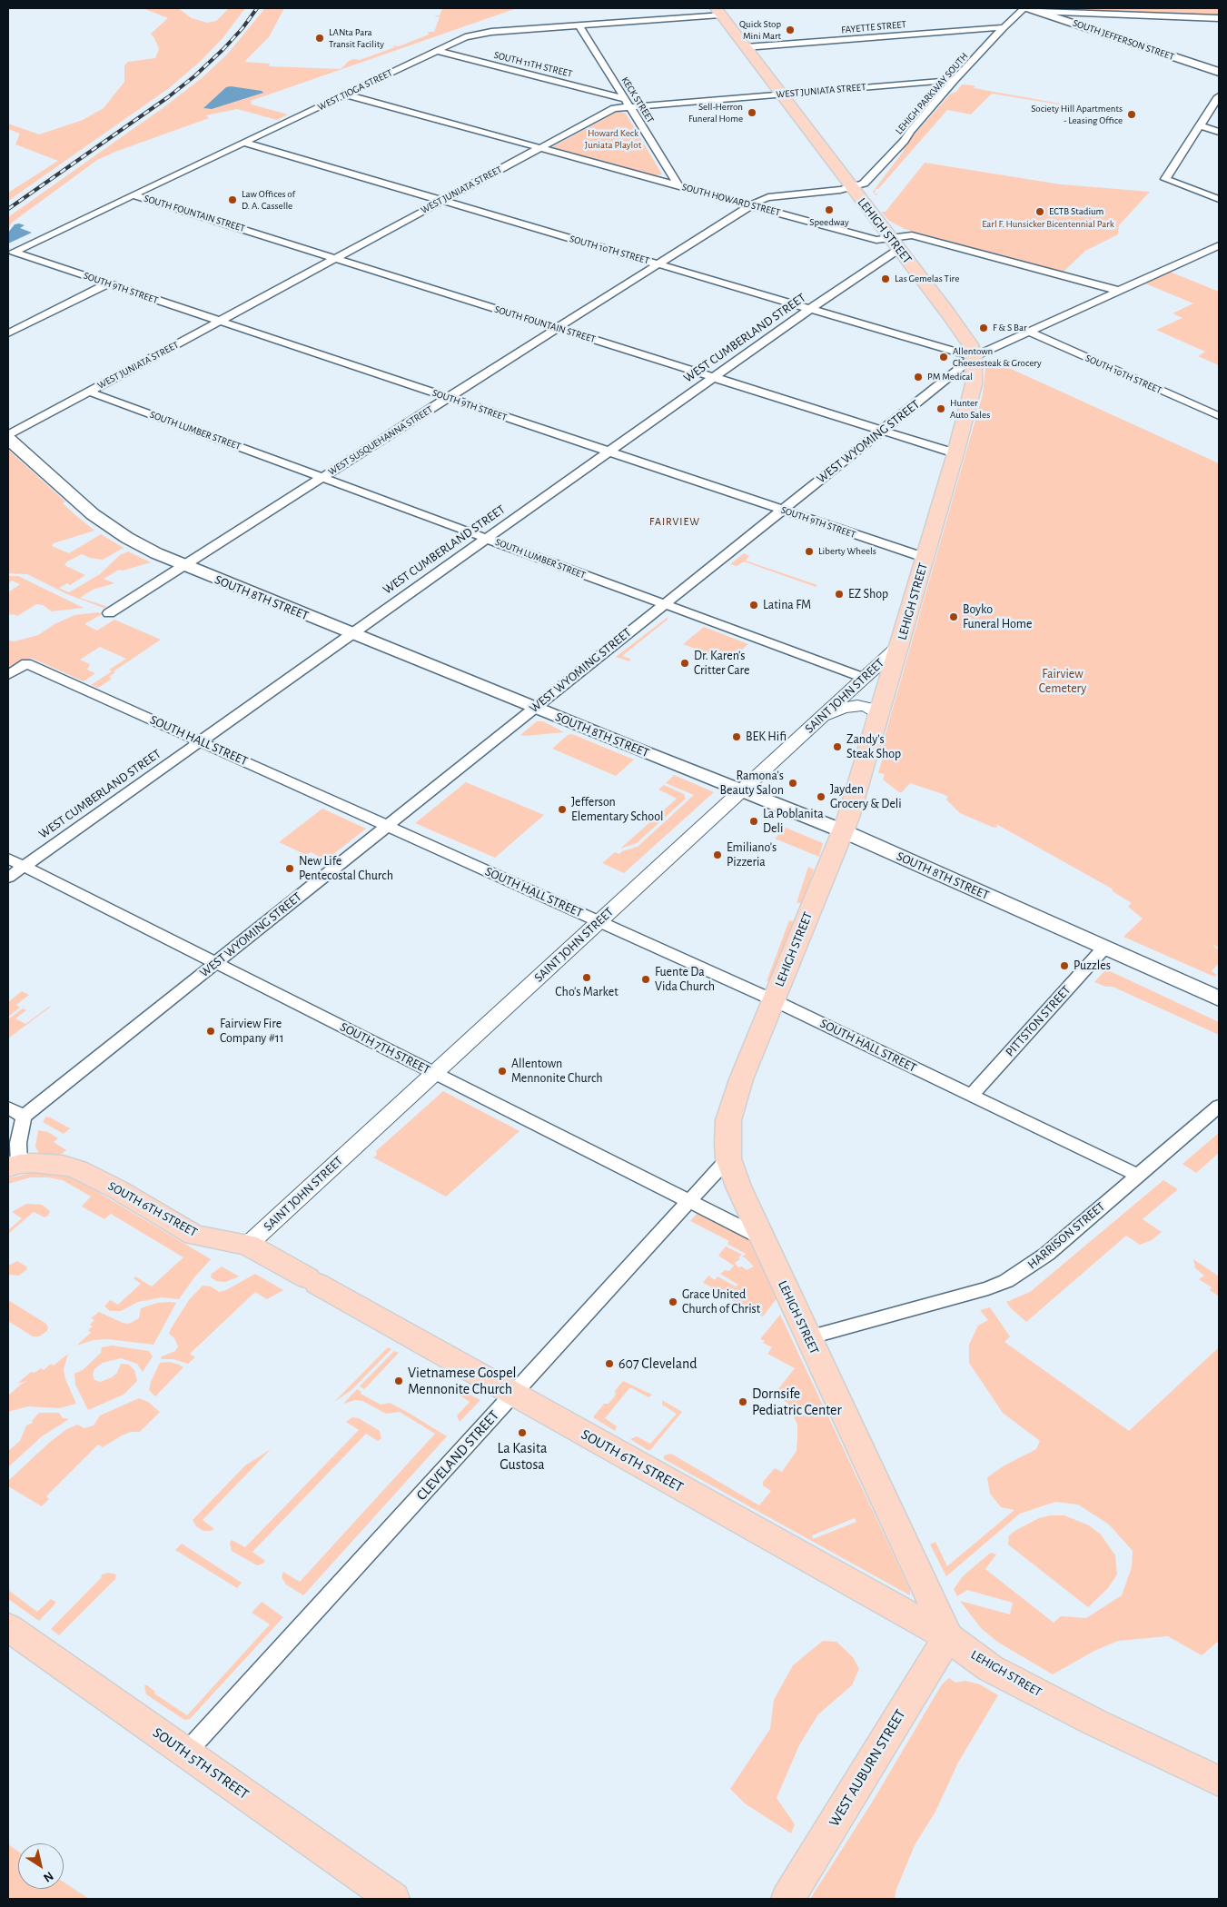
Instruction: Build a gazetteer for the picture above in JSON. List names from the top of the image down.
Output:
{
  "streets": {
    "main road": [
      "SOUTH JEFFERSON STREET",
      "LEHIGH STREET",
      "SOUTH 8TH STREET",
      "SOUTH 6TH STREET",
      "SOUTH 5TH STREET",
      "WEST AUBURN STREET"
    ],
    "street": [
      "FAYETTE STREET",
      "SOUTH 11TH STREET",
      "WEST TIOGA STREET",
      "WEST JUNIATA STREET",
      "LEHIGH PARKWAY SOUTH",
      "KECK STREET",
      "SOUTH HOWARD STREET",
      "SOUTH FOUNTAIN STREET",
      "SOUTH 10TH STREET",
      "SOUTH 9TH STREET",
      "WEST CUMBERLAND STREET",
      "SOUTH LUMBER STREET",
      "WEST SUSQUEHANNA STREET",
      "WEST WYOMING STREET",
      "SAINT JOHN STREET",
      "SOUTH HALL STREET",
      "PITTSTON STREET",
      "SOUTH 7TH STREET",
      "HARRISON STREET",
      "CLEVELAND STREET"
    ]
  },
  "crossings": [
    ["FAYETTE STREET", "LEHIGH PARKWAY SOUTH"],
    ["FAYETTE STREET", "LEHIGH STREET"],
    ["SOUTH JEFFERSON STREET", "LEHIGH PARKWAY SOUTH"],
    ["SOUTH 11TH STREET", "WEST TIOGA STREET"],
    ["SOUTH 11TH STREET", "WEST JUNIATA STREET"],
    ["SOUTH 11TH STREET", "KECK STREET"],
    ["WEST TIOGA STREET", "KECK STREET"],
    ["WEST TIOGA STREET", "SOUTH HOWARD STREET"],
    ["WEST TIOGA STREET", "SOUTH FOUNTAIN STREET"],
    ["WEST TIOGA STREET", "LEHIGH STREET"],
    ["WEST TIOGA STREET", "SOUTH 10TH STREET"],
    ["WEST TIOGA STREET", "SOUTH 9TH STREET"],
    ["WEST JUNIATA STREET", "LEHIGH PARKWAY SOUTH"],
    ["WEST JUNIATA STREET", "KECK STREET"],
    ["WEST JUNIATA STREET", "SOUTH HOWARD STREET"],
    ["WEST JUNIATA STREET", "SOUTH FOUNTAIN STREET"],
    ["WEST JUNIATA STREET", "LEHIGH STREET"],
    ["WEST JUNIATA STREET", "SOUTH 10TH STREET"],
    ["WEST JUNIATA STREET", "SOUTH 9TH STREET"],
    ["WEST JUNIATA STREET", "SOUTH LUMBER STREET"],
    ["LEHIGH PARKWAY SOUTH", "LEHIGH STREET"],
    ["LEHIGH PARKWAY SOUTH", "WEST SUSQUEHANNA STREET"],
    ["KECK STREET", "SOUTH HOWARD STREET"],
    ["SOUTH HOWARD STREET", "LEHIGH STREET"],
    ["SOUTH HOWARD STREET", "WEST CUMBERLAND STREET"],
    ["SOUTH HOWARD STREET", "WEST SUSQUEHANNA STREET"],
    ["SOUTH HOWARD STREET", "WEST WYOMING STREET"],
    ["SOUTH FOUNTAIN STREET", "LEHIGH STREET"],
    ["SOUTH FOUNTAIN STREET", "WEST CUMBERLAND STREET"],
    ["SOUTH FOUNTAIN STREET", "WEST SUSQUEHANNA STREET"],
    ["SOUTH FOUNTAIN STREET", "WEST WYOMING STREET"],
    ["LEHIGH STREET", "SOUTH 10TH STREET"],
    ["LEHIGH STREET", "SOUTH 9TH STREET"],
    ["LEHIGH STREET", "WEST CUMBERLAND STREET"],
    ["LEHIGH STREET", "WEST SUSQUEHANNA STREET"],
    ["LEHIGH STREET", "WEST WYOMING STREET"],
    ["LEHIGH STREET", "SOUTH 8TH STREET"],
    ["LEHIGH STREET", "SAINT JOHN STREET"],
    ["LEHIGH STREET", "SOUTH HALL STREET"],
    ["LEHIGH STREET", "SOUTH 7TH STREET"],
    ["LEHIGH STREET", "SOUTH 6TH STREET"],
    ["LEHIGH STREET", "HARRISON STREET"],
    ["LEHIGH STREET", "CLEVELAND STREET"],
    ["LEHIGH STREET", "WEST AUBURN STREET"],
    ["SOUTH 10TH STREET", "WEST CUMBERLAND STREET"],
    ["SOUTH 10TH STREET", "WEST SUSQUEHANNA STREET"],
    ["SOUTH 10TH STREET", "WEST WYOMING STREET"],
    ["SOUTH 9TH STREET", "WEST CUMBERLAND STREET"],
    ["SOUTH 9TH STREET", "WEST SUSQUEHANNA STREET"],
    ["SOUTH 9TH STREET", "WEST WYOMING STREET"],
    ["WEST CUMBERLAND STREET", "SOUTH LUMBER STREET"],
    ["WEST CUMBERLAND STREET", "SOUTH 8TH STREET"],
    ["WEST CUMBERLAND STREET", "SOUTH HALL STREET"],
    ["WEST CUMBERLAND STREET", "SOUTH 7TH STREET"],
    ["SOUTH LUMBER STREET", "WEST SUSQUEHANNA STREET"],
    ["SOUTH LUMBER STREET", "WEST WYOMING STREET"],
    ["SOUTH LUMBER STREET", "SAINT JOHN STREET"],
    ["WEST SUSQUEHANNA STREET", "SOUTH 8TH STREET"],
    ["WEST WYOMING STREET", "SOUTH 8TH STREET"],
    ["WEST WYOMING STREET", "SOUTH HALL STREET"],
    ["WEST WYOMING STREET", "SOUTH 7TH STREET"],
    ["SOUTH 8TH STREET", "SAINT JOHN STREET"],
    ["SOUTH 8TH STREET", "PITTSTON STREET"],
    ["SAINT JOHN STREET", "SOUTH HALL STREET"],
    ["SAINT JOHN STREET", "SOUTH 7TH STREET"],
    ["SAINT JOHN STREET", "SOUTH 6TH STREET"],
    ["SOUTH HALL STREET", "PITTSTON STREET"],
    ["SOUTH HALL STREET", "HARRISON STREET"],
    ["SOUTH 7TH STREET", "CLEVELAND STREET"],
    ["SOUTH 6TH STREET", "CLEVELAND STREET"],
    ["SOUTH 6TH STREET", "WEST AUBURN STREET"],
    ["CLEVELAND STREET", "SOUTH 5TH STREET"]
  ],
  "districts": ["FAIRVIEW"],
  "parks": ["Howard Keck Juniata Playlot", "Earl F. Hunsicker Bicentennial Park", "Fairview Cemetery"],
  "places": [
    "Quick Stop Mini Mart",
    "LANta Para Transit Facility",
    "Sell-Herron Funeral Home",
    "Society Hill Apartments - Leasing Office",
    "Law Offices of D. A. Casselle",
    "Speedway",
    "ECTB Stadium",
    "Las Gemelas Tire",
    "F & S Bar",
    "Allentown Cheesesteak & Grocery",
    "PM Medical",
    "Hunter Auto Sales",
    "Liberty Wheels",
    "EZ Shop",
    "Latina FM",
    "Boyko Funeral Home",
    "Dr. Karen's Critter Care",
    "BEK Hifi",
    "Zandy's Steak Shop",
    "Ramona's Beauty Salon",
    "Jayden Grocery & Deli",
    "Jefferson Elementary School",
    "La Poblanita Deli",
    "Emiliano's Pizzeria",
    "New Life Pentecostal Church",
    "Puzzles",
    "Cho's Market",
    "Fuente Da Vida Church",
    "Fairview Fire Company #11",
    "Allentown Mennonite Church",
    "Grace United Church of Christ",
    "607 Cleveland",
    "Vietnamese Gospel Mennonite Church",
    "Dornsife Pediatric Center",
    "La Kasita Gustosa"
  ],
  "north": "bottom right"
}
